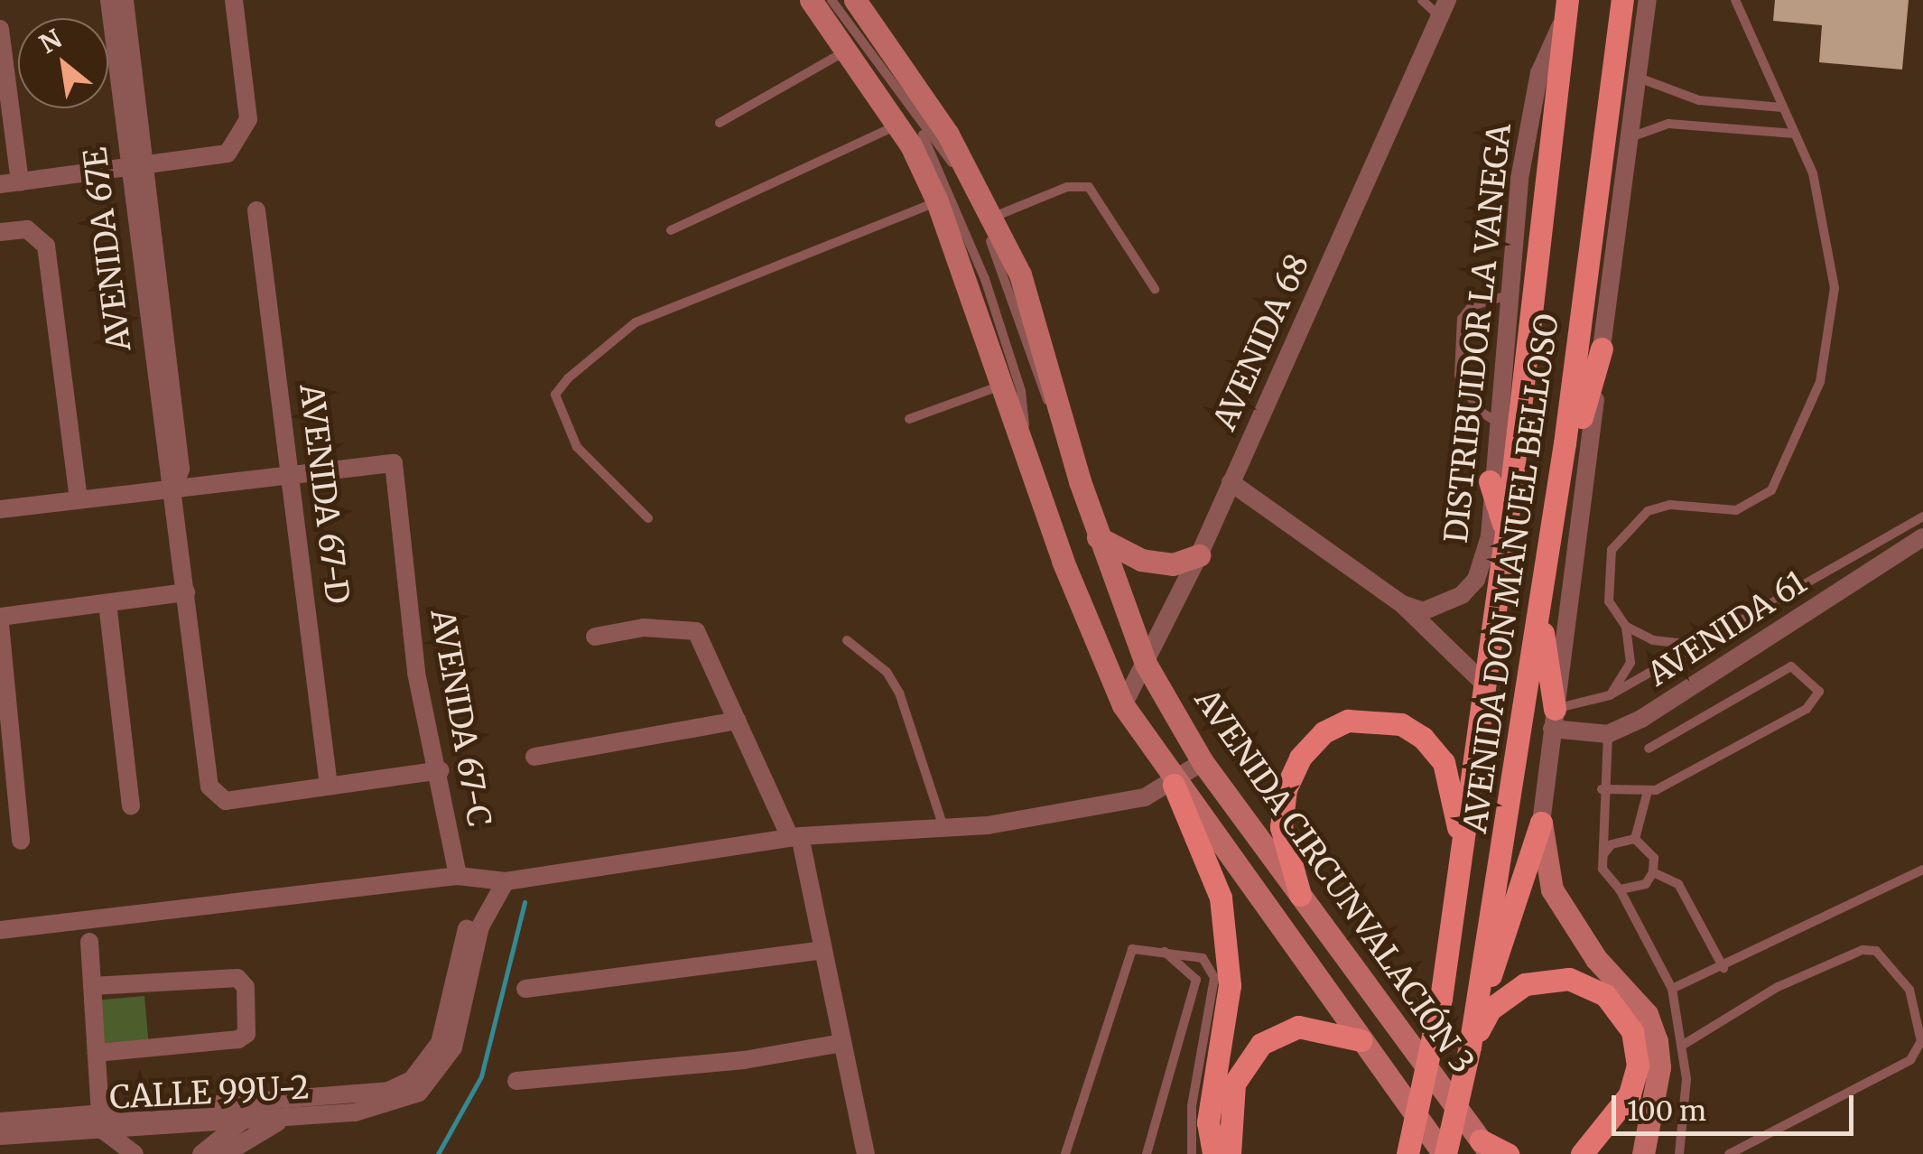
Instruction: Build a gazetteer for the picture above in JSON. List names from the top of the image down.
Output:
{
  "streets": {
    "main road": ["AVENIDA DON MANUEL BELLOSO", "AVENIDA CIRCUNVALACIÓN 3"],
    "street": [
      "AVENIDA 67E",
      "DISTRIBUIDOR LA VANEGA",
      "AVENIDA 68",
      "AVENIDA 67-D",
      "AVENIDA 61",
      "AVENIDA 67-C",
      "CALLE 99U-2"
    ]
  },
  "crossings": [
    ["AVENIDA 67E", "AVENIDA 67-D"],
    ["DISTRIBUIDOR LA VANEGA", "AVENIDA DON MANUEL BELLOSO"],
    ["AVENIDA 68", "AVENIDA CIRCUNVALACIÓN 3"],
    ["AVENIDA 67-D", "AVENIDA 67-C"]
  ],
  "scale_bar": "100 m",
  "north": "top left"
}
